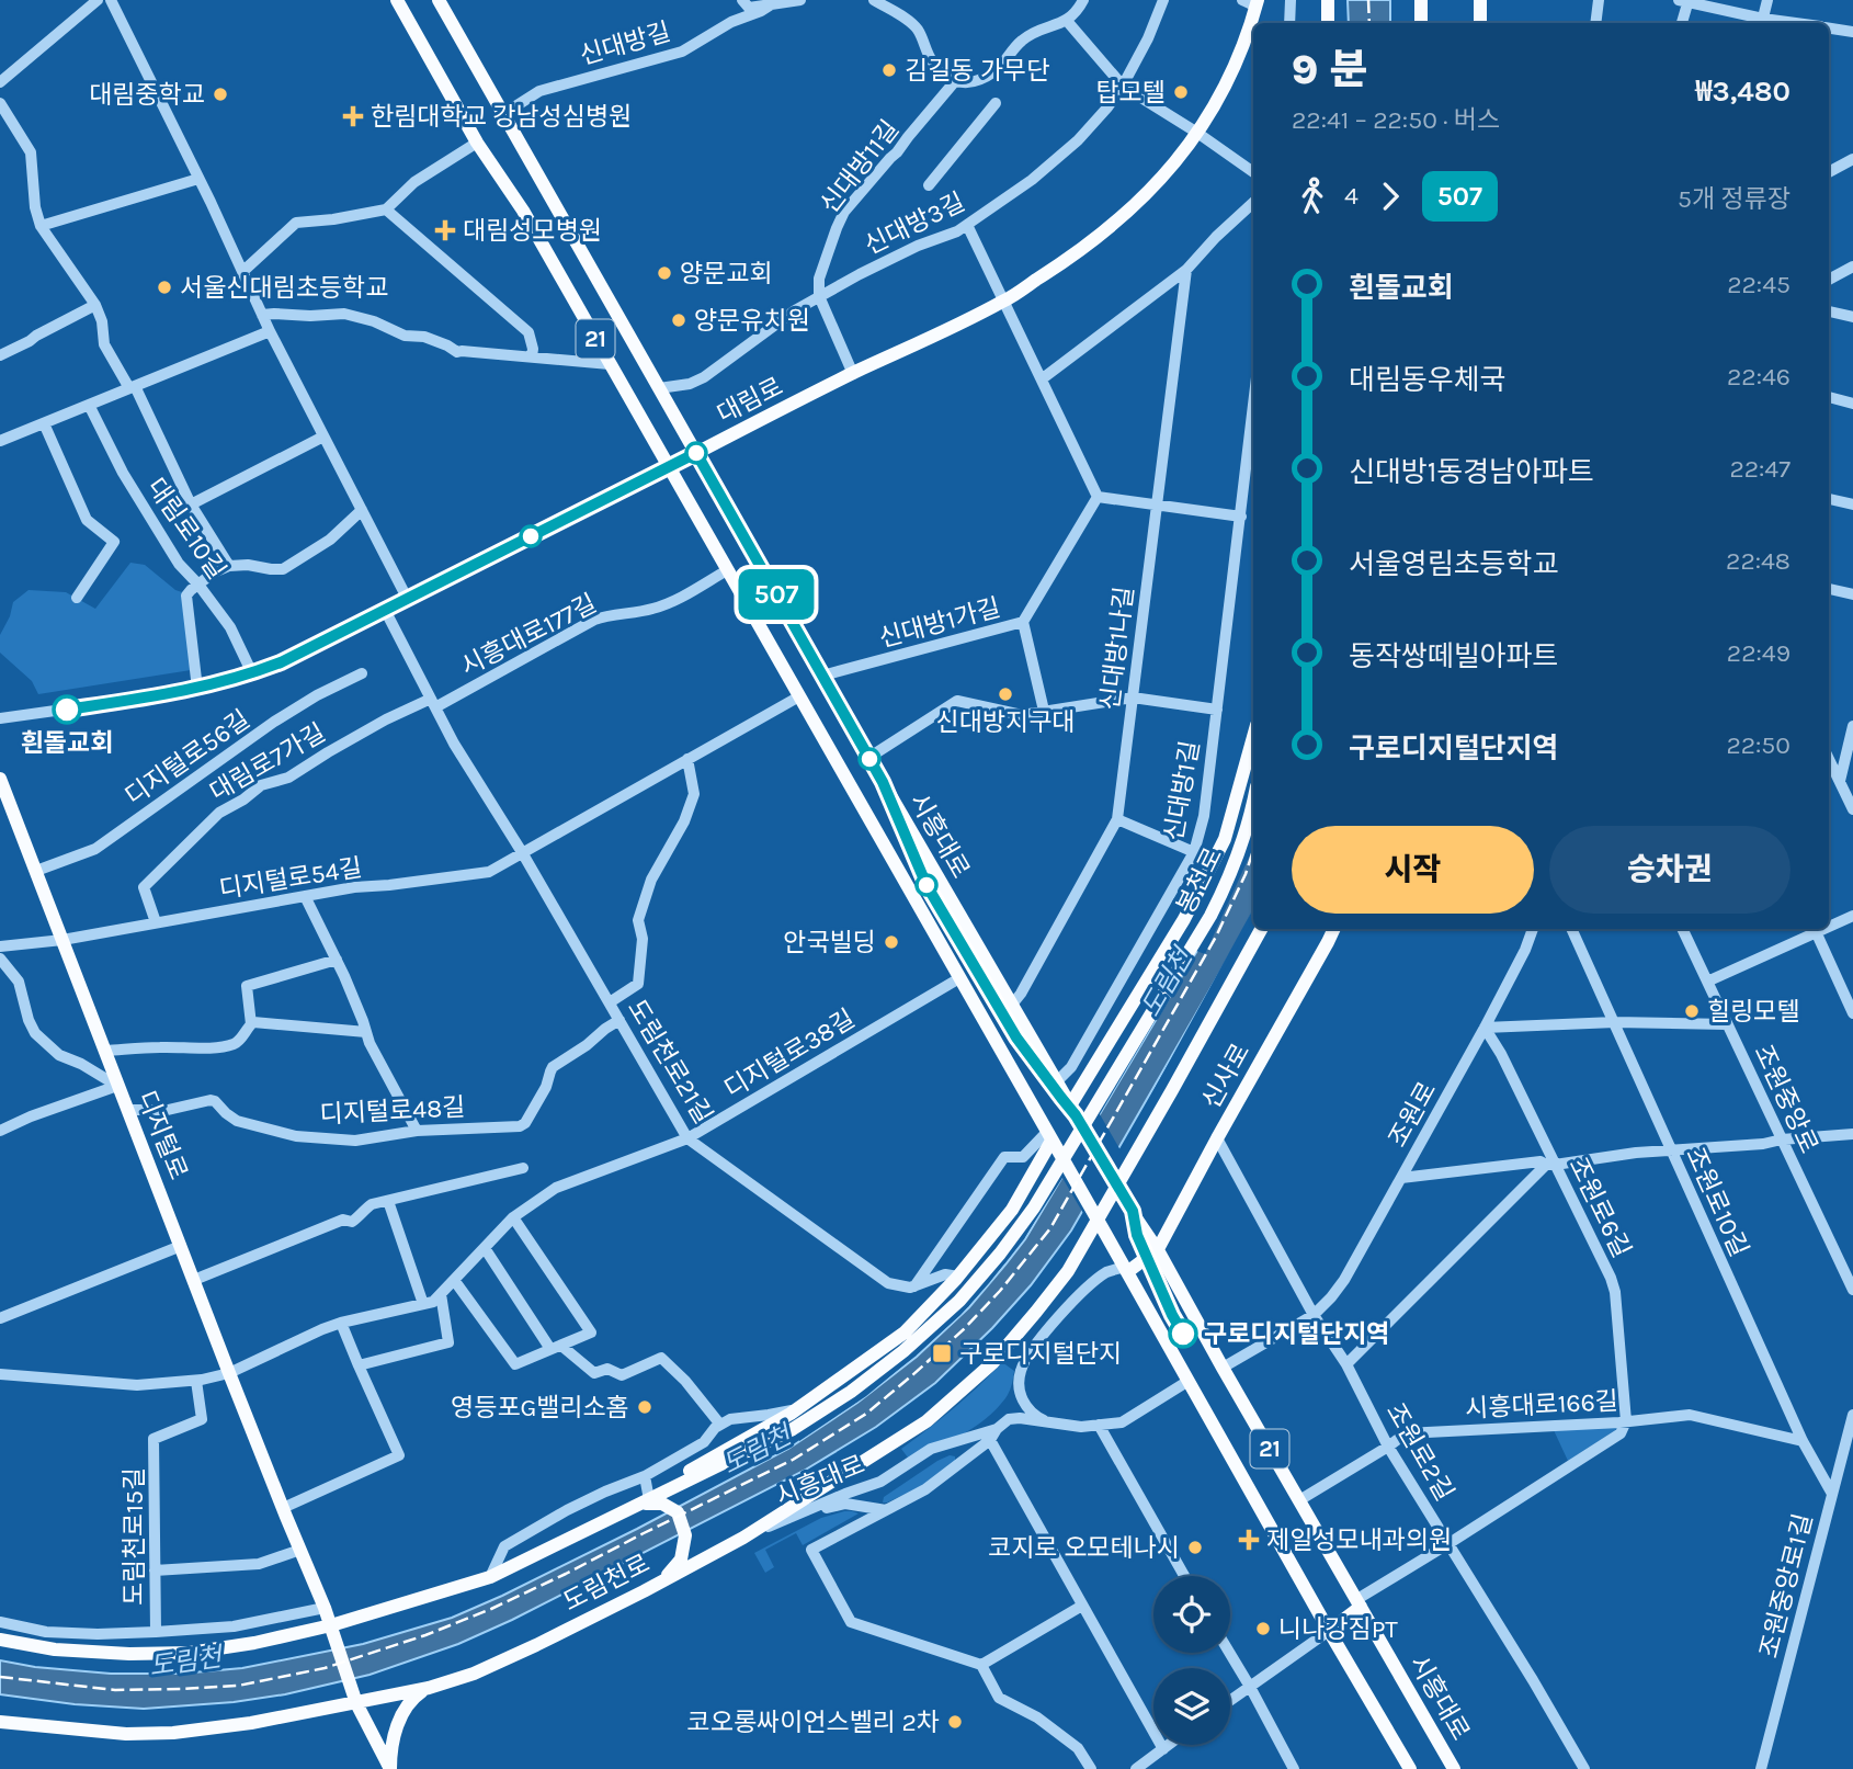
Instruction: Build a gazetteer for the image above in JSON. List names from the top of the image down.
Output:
{
  "streets": {
    "main road": [
      "21",
      "대림로",
      "시흥대로",
      "봉천로",
      "신사로",
      "디지털로",
      "도림천로"
    ],
    "street": [
      "신대방길",
      "신대방11길",
      "신대방3길",
      "대림로10길",
      "신대방1가길",
      "시흥대로177길",
      "신대방1나길",
      "디지털로56길",
      "대림로7가길",
      "신대방1길",
      "디지털로54길",
      "디지털로38길",
      "도림천로21길",
      "조원중앙로",
      "디지털로48길",
      "조원로",
      "조원로10길",
      "조원로6길",
      "시흥대로166길",
      "조원로2길",
      "도림천로15길",
      "조원중앙로1길"
    ]
  },
  "crossings": [
    ["신대방길", "시흥대로"],
    ["신대방11길", "신대방3길"],
    ["신대방3길", "시흥대로"],
    ["21", "대림로"],
    ["21", "시흥대로177길"],
    ["21", "디지털로54길"],
    ["21", "디지털로38길"],
    ["대림로", "대림로10길"],
    ["대림로", "시흥대로"],
    ["대림로", "도림천로21길"],
    ["신대방1가길", "시흥대로"],
    ["시흥대로177길", "대림로7가길"],
    ["시흥대로177길", "도림천로21길"],
    ["신대방1나길", "시흥대로"],
    ["디지털로56길", "디지털로"],
    ["대림로7가길", "디지털로54길"],
    ["대림로7가길", "도림천로21길"],
    ["신대방1길", "시흥대로"],
    ["시흥대로", "신사로"],
    ["시흥대로", "조원로"],
    ["시흥대로", "시흥대로166길"],
    ["시흥대로", "도림천로"],
    ["디지털로54길", "도림천로21길"],
    ["디지털로54길", "디지털로"],
    ["디지털로38길", "도림천로21길"],
    ["디지털로38길", "디지털로"],
    ["디지털로38길", "도림천로15길"],
    ["도림천로21길", "디지털로48길"],
    ["디지털로48길", "디지털로"],
    ["조원로", "조원로6길"],
    ["조원로", "조원로2길"],
    ["디지털로", "도림천로"],
    ["조원로10길", "시흥대로166길"],
    ["조원로10길", "조원중앙로1길"],
    ["조원로6길", "시흥대로166길"],
    ["시흥대로166길", "조원로2길"]
  ],
  "water": ["도림천"],
  "places": {
    "other": [
      "김길동 가무단",
      "탑모텔",
      "대림중학교",
      "양문교회",
      "서울신대림초등학교",
      "양문유치원",
      "신대방지구대",
      "흰돌교회",
      "안국빌딩",
      "힐링모텔",
      "구로디지털단지역",
      "영등포G밸리소홈",
      "코지로 오모테나시",
      "니나강짐PT",
      "코오롱싸이언스벨리 2차"
    ],
    "health": ["한림대학교 강남성심병원", "대림성모병원", "제일성모내과의원"],
    "transit": ["구로디지털단지"]
  },
  "lines": ["bus line 507"],
  "page": {
    "on_map": "507",
    "heading": ["9 분", "22:41 – 22:50 · 버스", "₩3,480"],
    "legs": ["4", "507", "5개 정류장"],
    "list": [
      {
        "name": "흰돌교회",
        "value": "22:45"
      },
      {
        "name": "대림동우체국",
        "value": "22:46"
      },
      {
        "name": "신대방1동경남아파트",
        "value": "22:47"
      },
      {
        "name": "서울영림초등학교",
        "value": "22:48"
      },
      {
        "name": "동작쌍떼빌아파트",
        "value": "22:49"
      },
      {
        "name": "구로디지털단지역",
        "value": "22:50"
      }
    ],
    "buttons": ["시작", "승차권"]
  }
}
